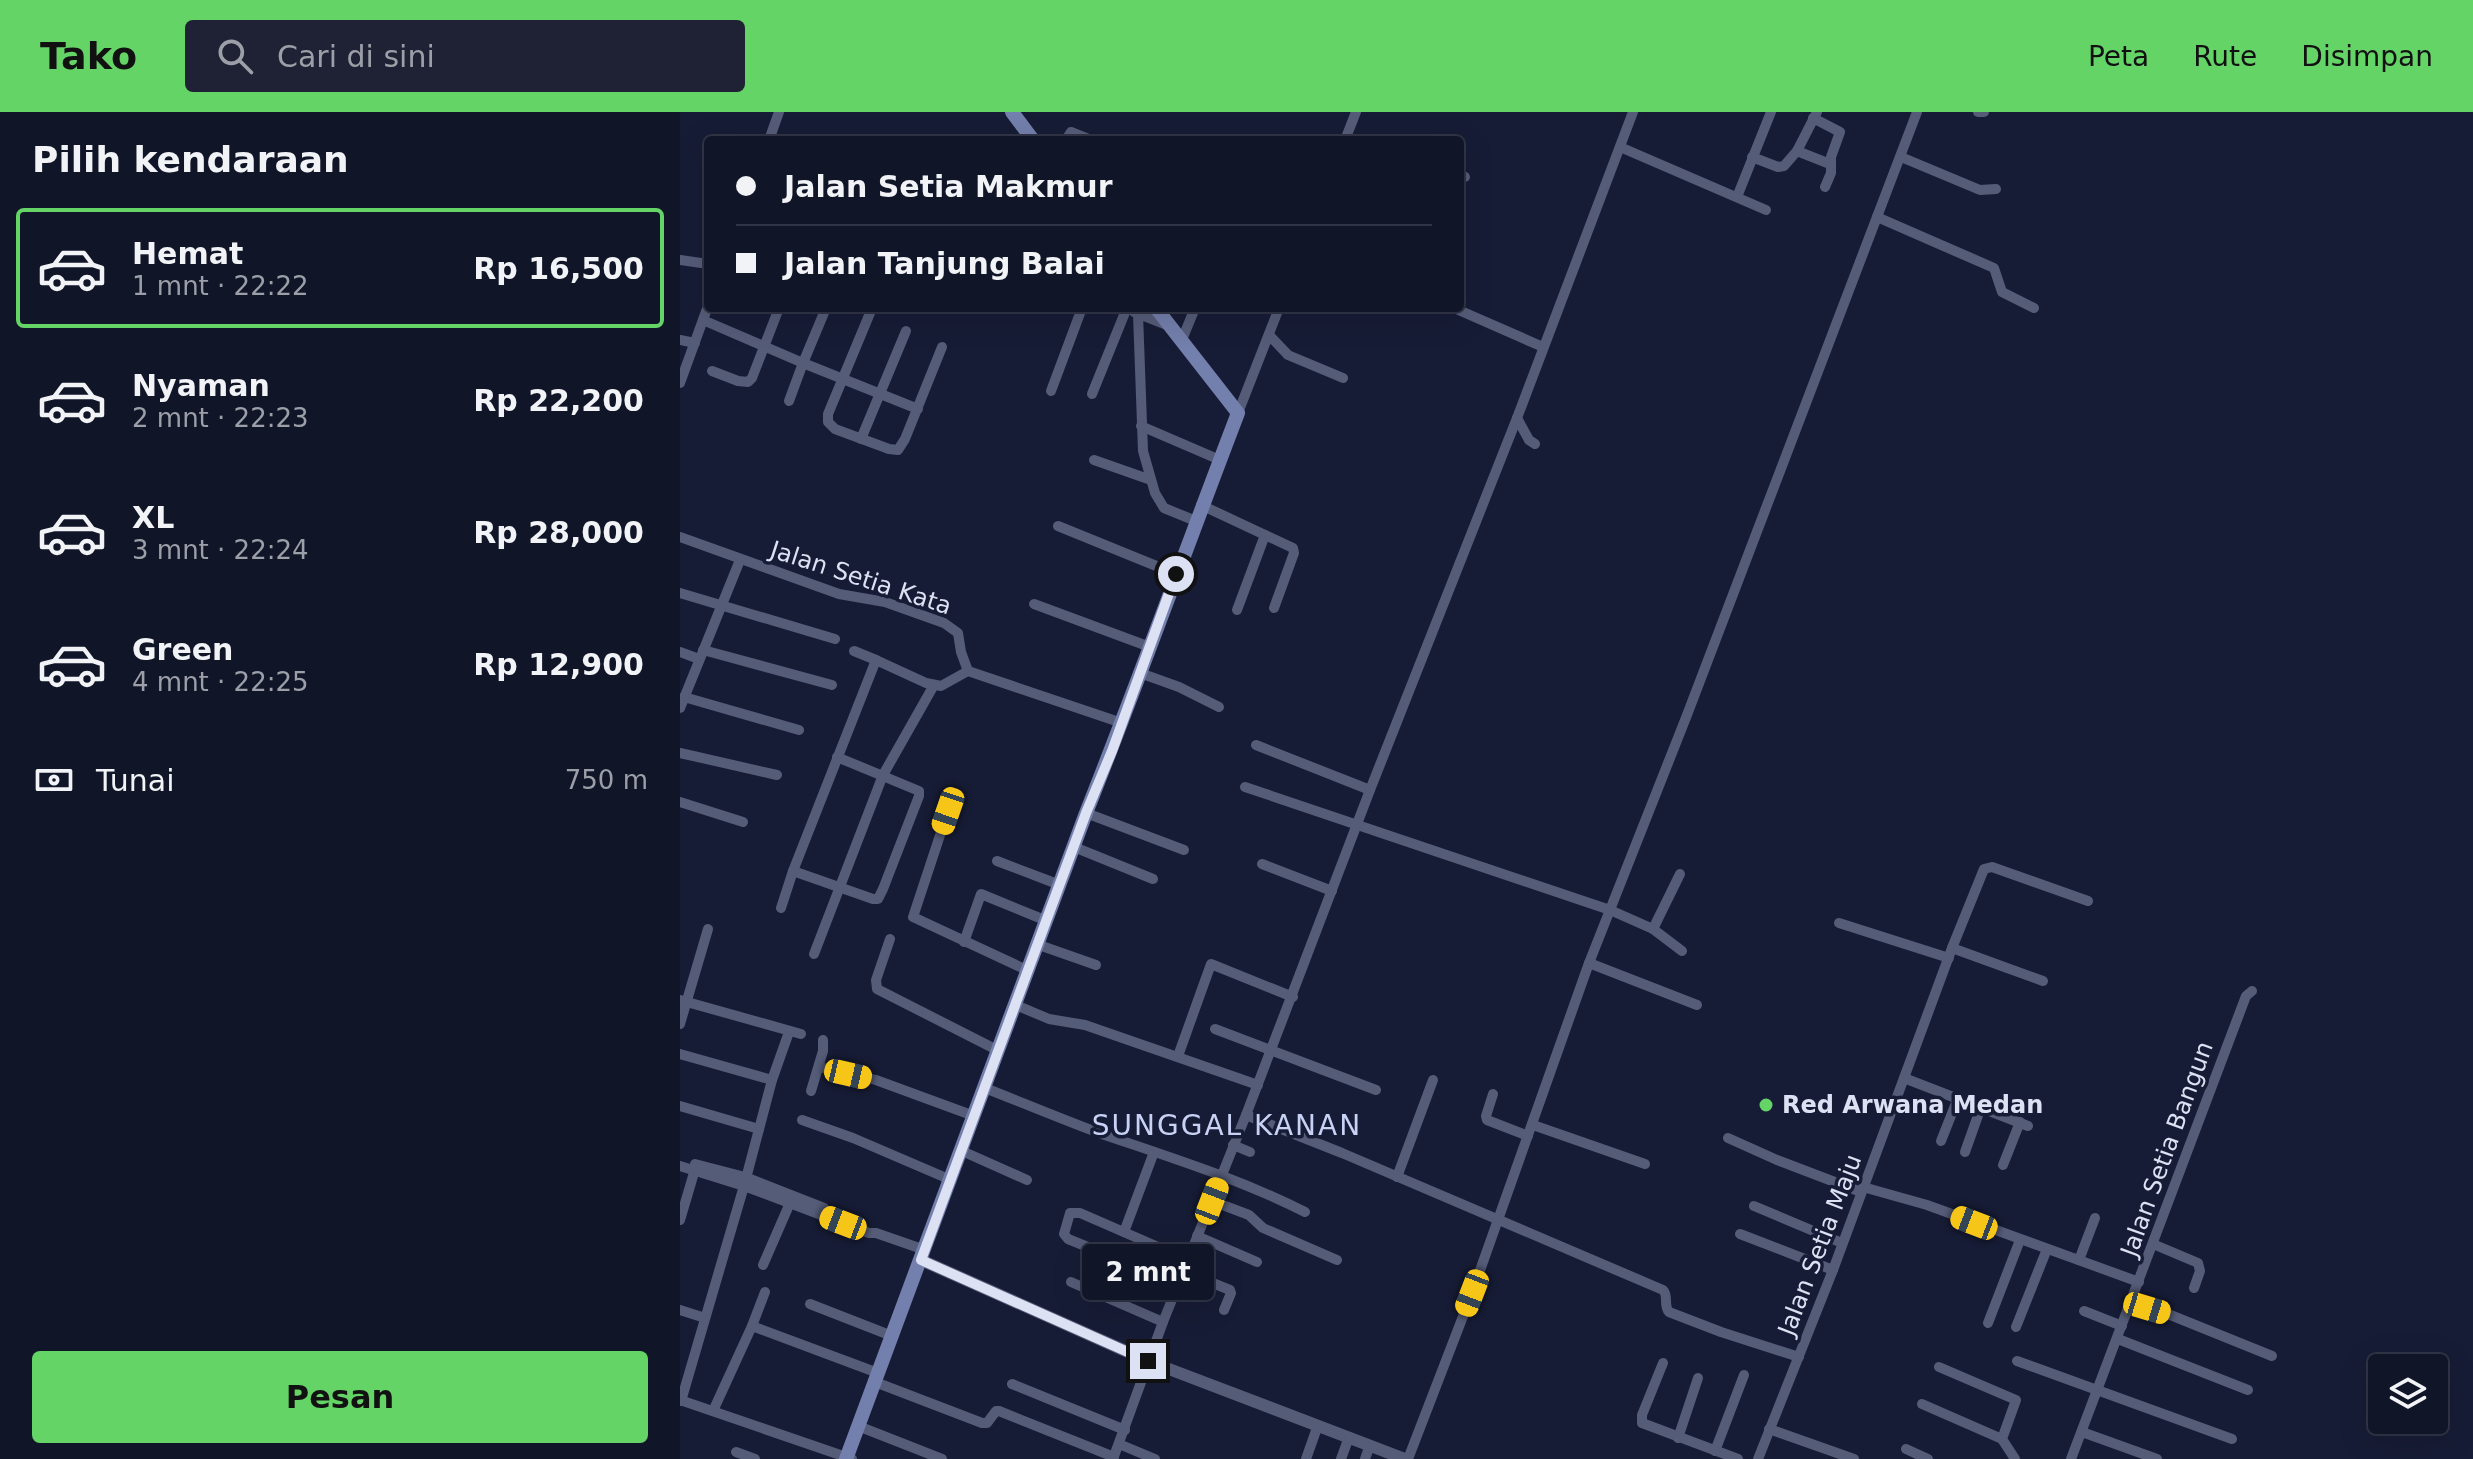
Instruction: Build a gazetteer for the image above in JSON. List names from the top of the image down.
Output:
{
  "streets": {
    "street": ["Jalan Setia Kata", "Jalan Setia Bangun", "Jalan Setia Maju"]
  },
  "districts": ["SUNGGAL KANAN"],
  "places": ["Red Arwana Medan"],
  "page": {
    "header": "Tako",
    "search": "Cari di sini",
    "nav": ["Peta", "Rute", "Disimpan"],
    "heading": "Pilih kendaraan",
    "banner": ["Jalan Setia Makmur", "Jalan Tanjung Balai"],
    "list": [
      {
        "name": "Hemat",
        "note": "1 mnt · 22:22",
        "value": "Rp 16,500"
      },
      {
        "name": "Nyaman",
        "note": "2 mnt · 22:23",
        "value": "Rp 22,200"
      },
      {
        "name": "XL",
        "note": "3 mnt · 22:24",
        "value": "Rp 28,000"
      },
      {
        "name": "Green",
        "note": "4 mnt · 22:25",
        "value": "Rp 12,900"
      }
    ],
    "pay": ["Tunai", "750 m"],
    "bubble": "2 mnt",
    "buttons": "Pesan"
  }
}
